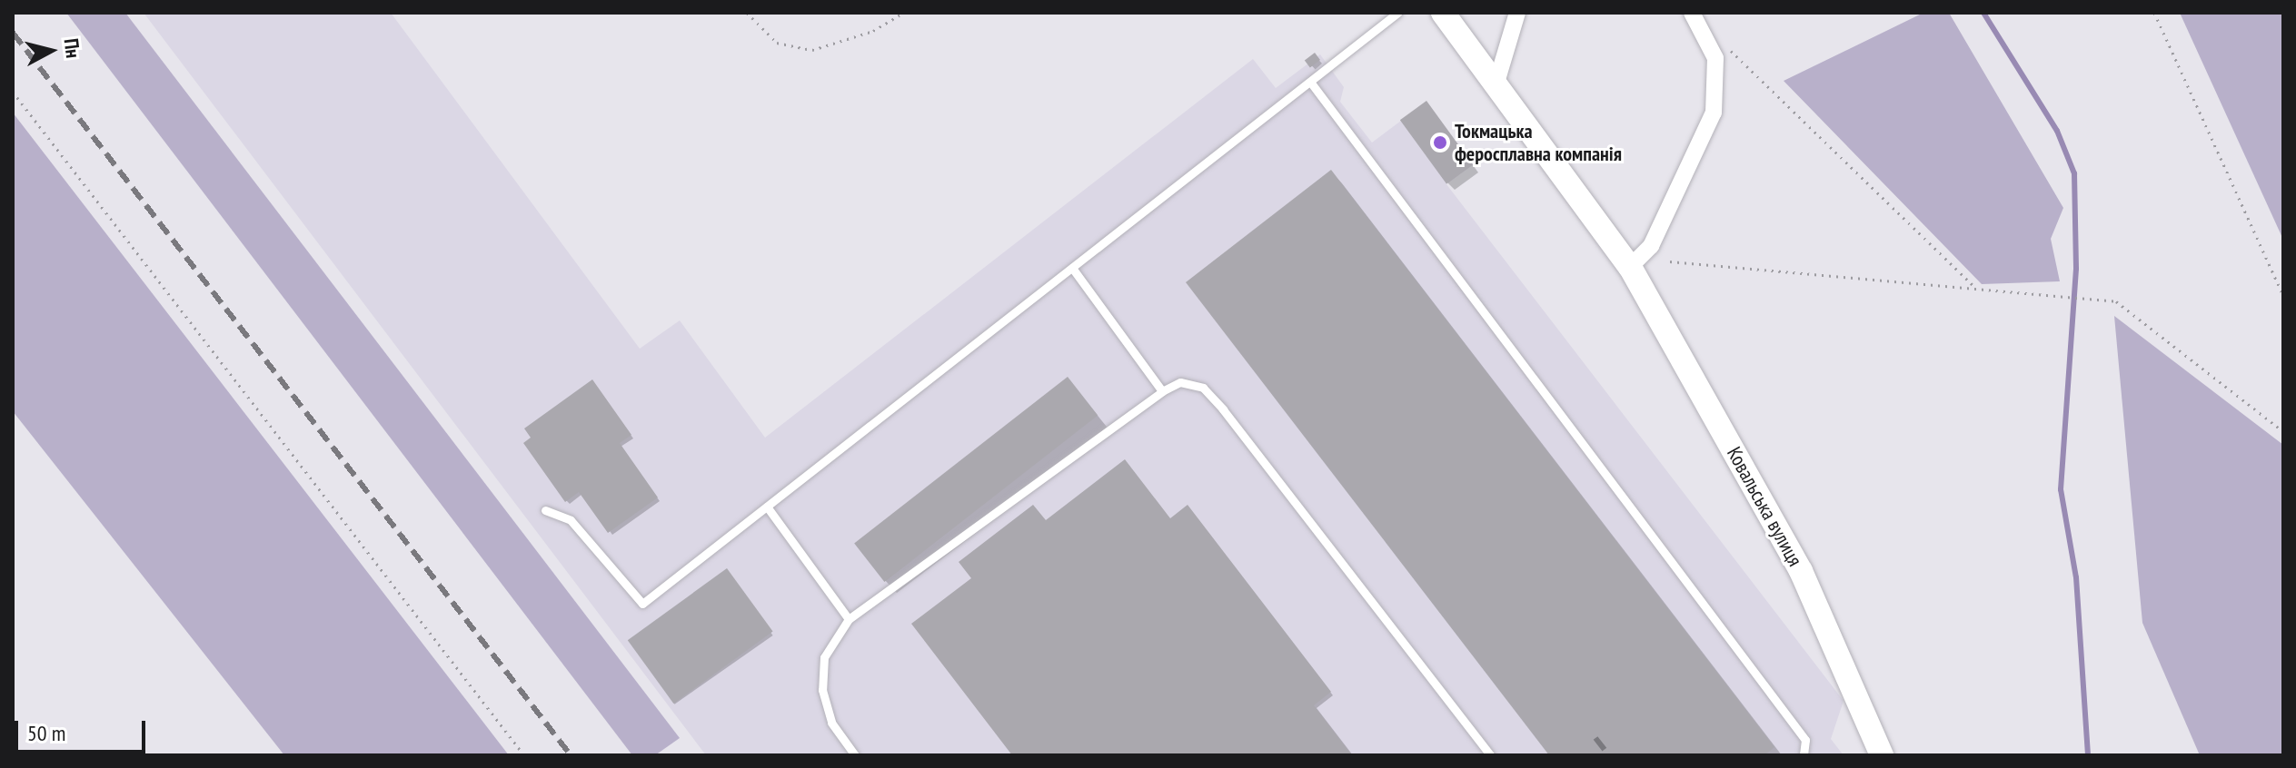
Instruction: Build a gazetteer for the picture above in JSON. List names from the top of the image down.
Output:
{
  "streets": {
    "street": ["Ковальська вулиця"]
  },
  "places": ["Токмацька феросплавна компанія"],
  "scale_bar": "50 m",
  "north": "right"
}
